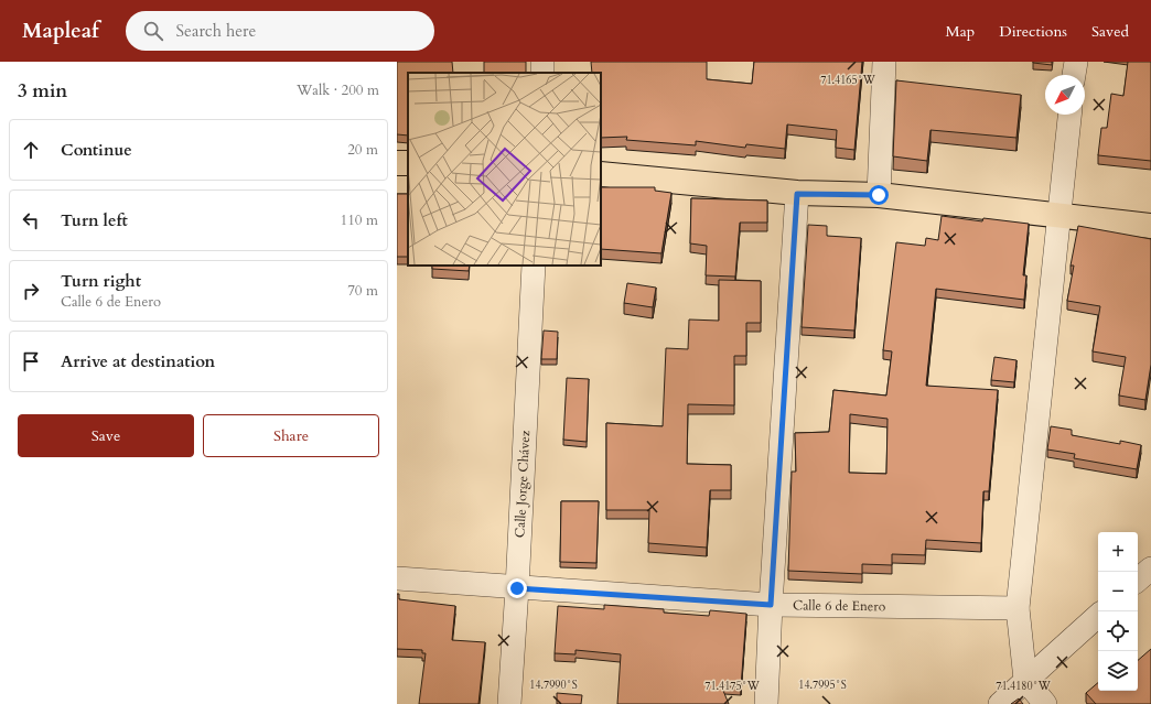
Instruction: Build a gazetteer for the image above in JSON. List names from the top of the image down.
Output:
{
  "streets": {
    "street": ["Calle Jorge Chávez", "Calle 6 de Enero"]
  },
  "crossings": [
    ["Calle Jorge Chávez", "Calle 6 de Enero"]
  ],
  "north": "bottom left",
  "page": {
    "header": "Mapleaf",
    "search": "Search here",
    "nav": ["Map", "Directions", "Saved"],
    "heading": ["3 min", "Walk · 200 m"],
    "list": [
      ["Continue", "20 m"],
      ["Turn left", "110 m"],
      ["Turn right", "Calle 6 de Enero", "70 m"],
      "Arrive at destination"
    ],
    "buttons": ["Save", "Share"],
    "map_buttons": ["+", "−"]
  },
  "coordinates": [
    "71.4165°W",
    "14.7990°S",
    "14.7995°S",
    "71.4175°W",
    "71.4180°W"
  ]
}
